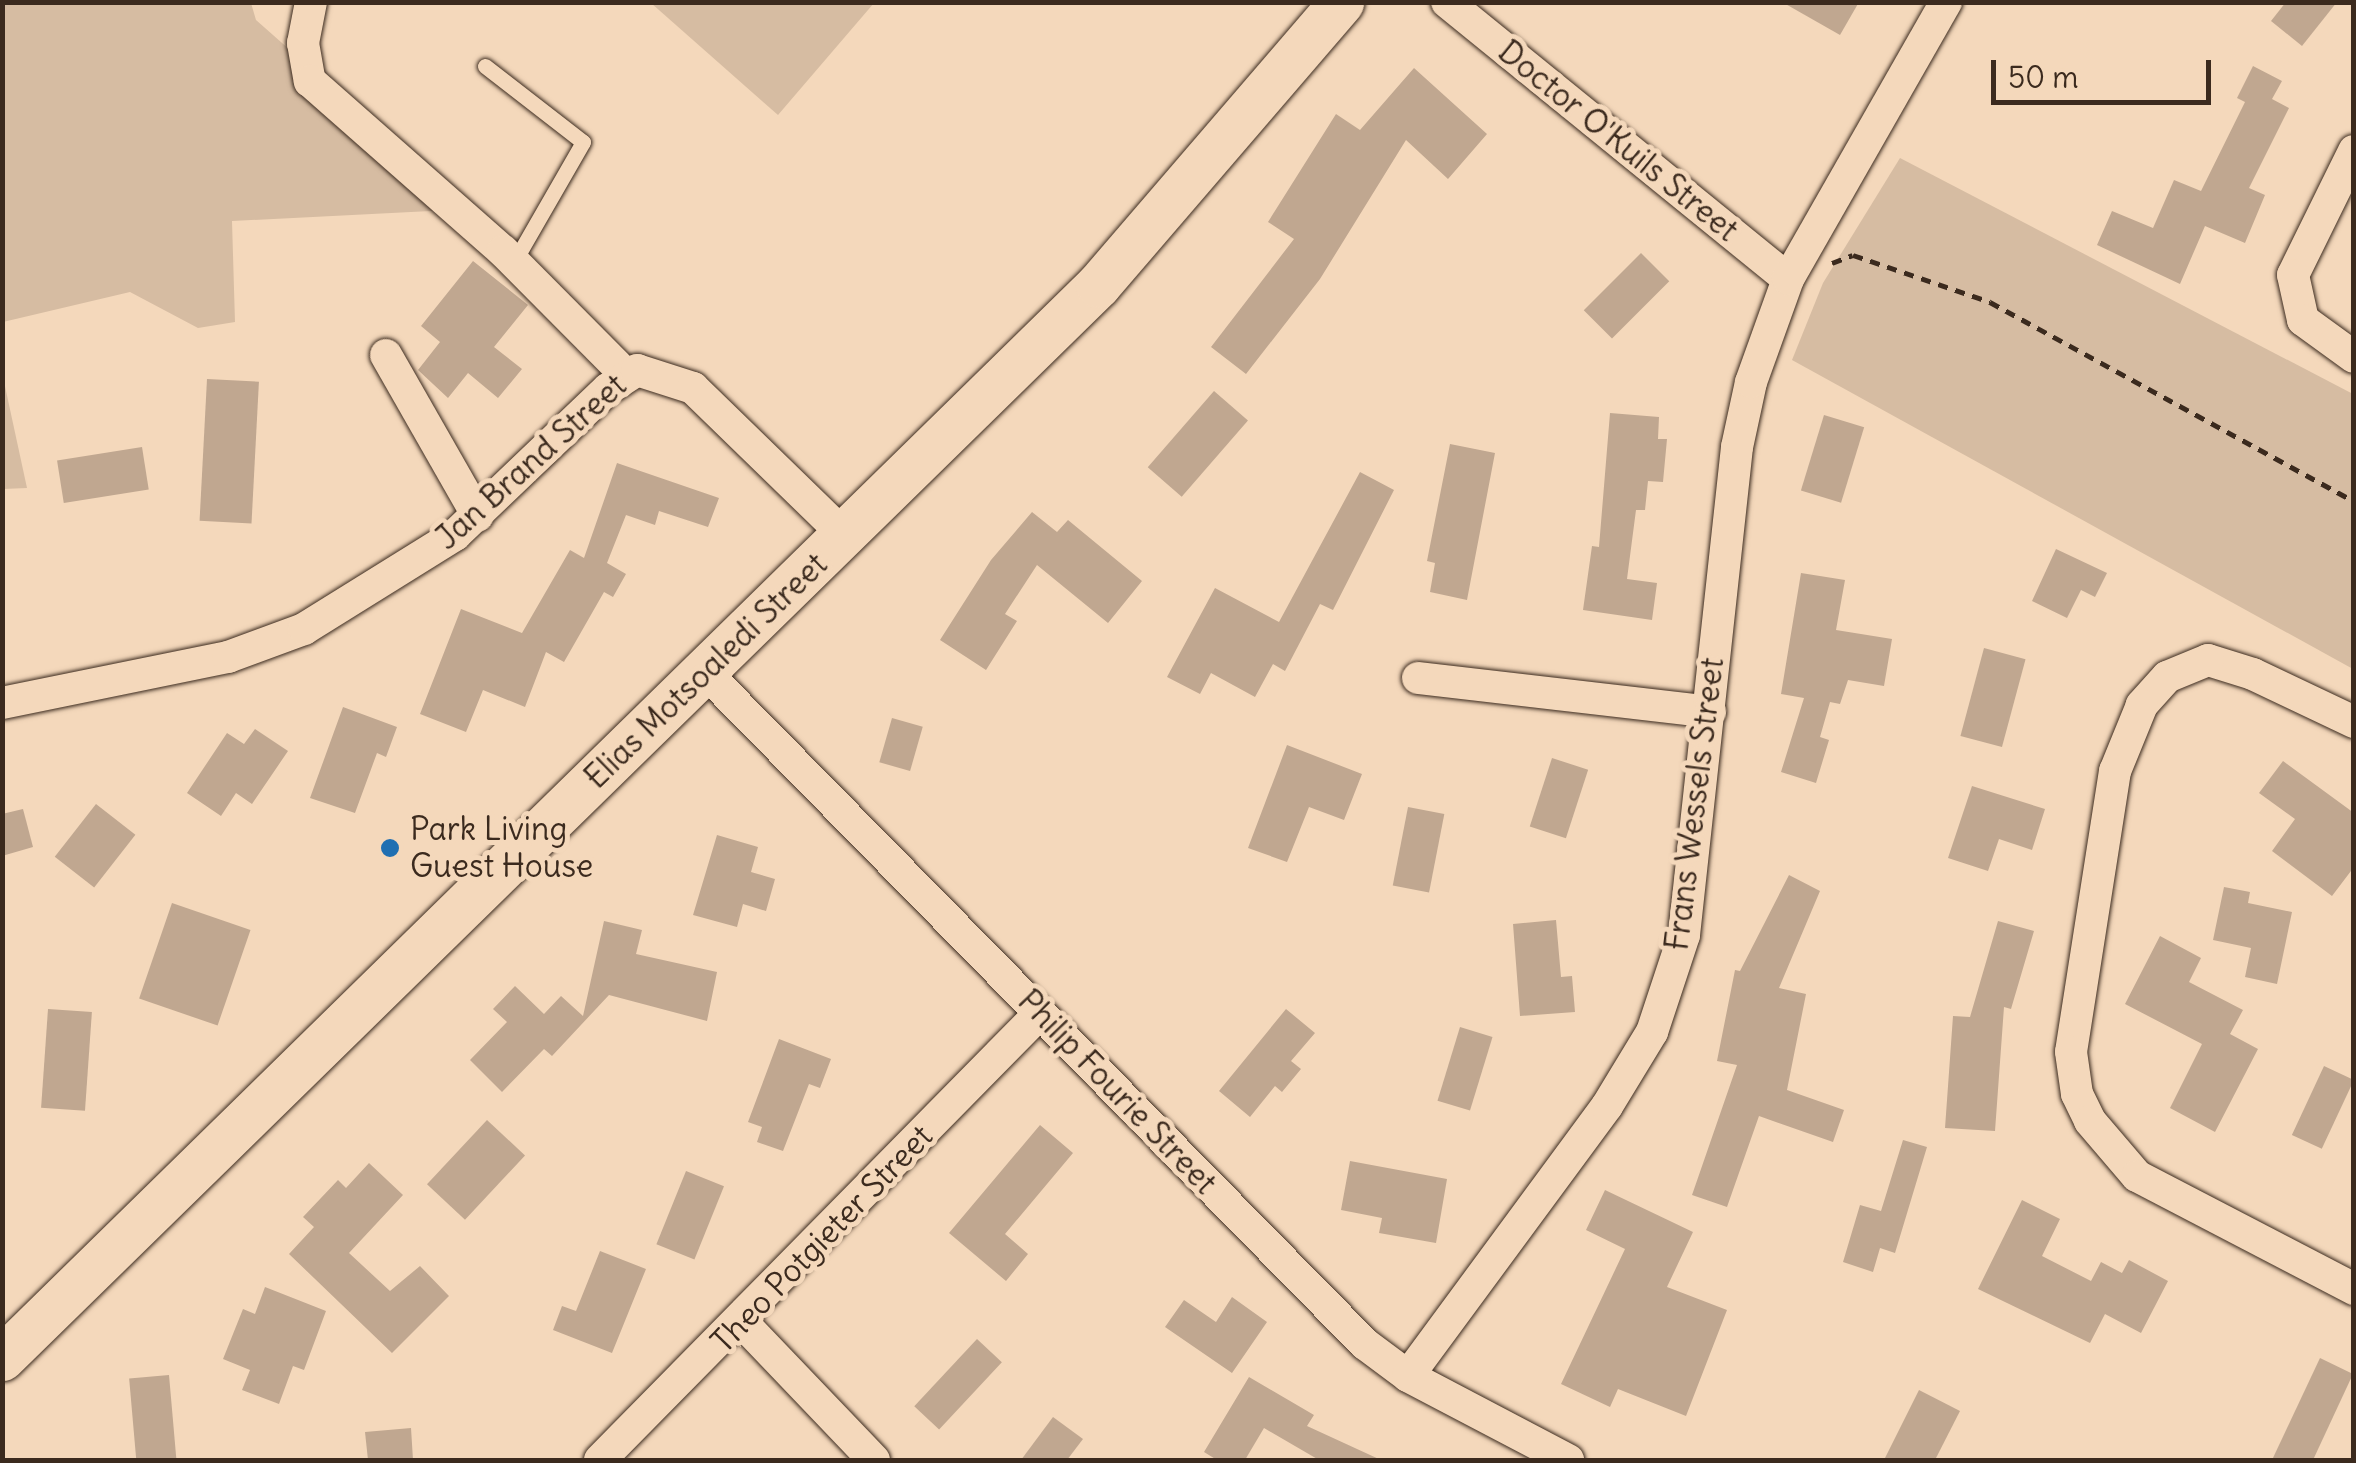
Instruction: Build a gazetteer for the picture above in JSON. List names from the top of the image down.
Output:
{
  "streets": {
    "street": [
      "Doctor O'Kuils Street",
      "Jan Brand Street",
      "Elias Motsoaledi Street",
      "Frans Wessels Street",
      "Philip Fourie Street",
      "Theo Potgieter Street"
    ]
  },
  "crossings": [
    ["Doctor O'Kuils Street", "Frans Wessels Street"],
    ["Jan Brand Street", "Elias Motsoaledi Street"],
    ["Elias Motsoaledi Street", "Philip Fourie Street"],
    ["Frans Wessels Street", "Philip Fourie Street"],
    ["Philip Fourie Street", "Theo Potgieter Street"]
  ],
  "places": ["Park Living Guest House"],
  "scale_bar": "50 m"
}
